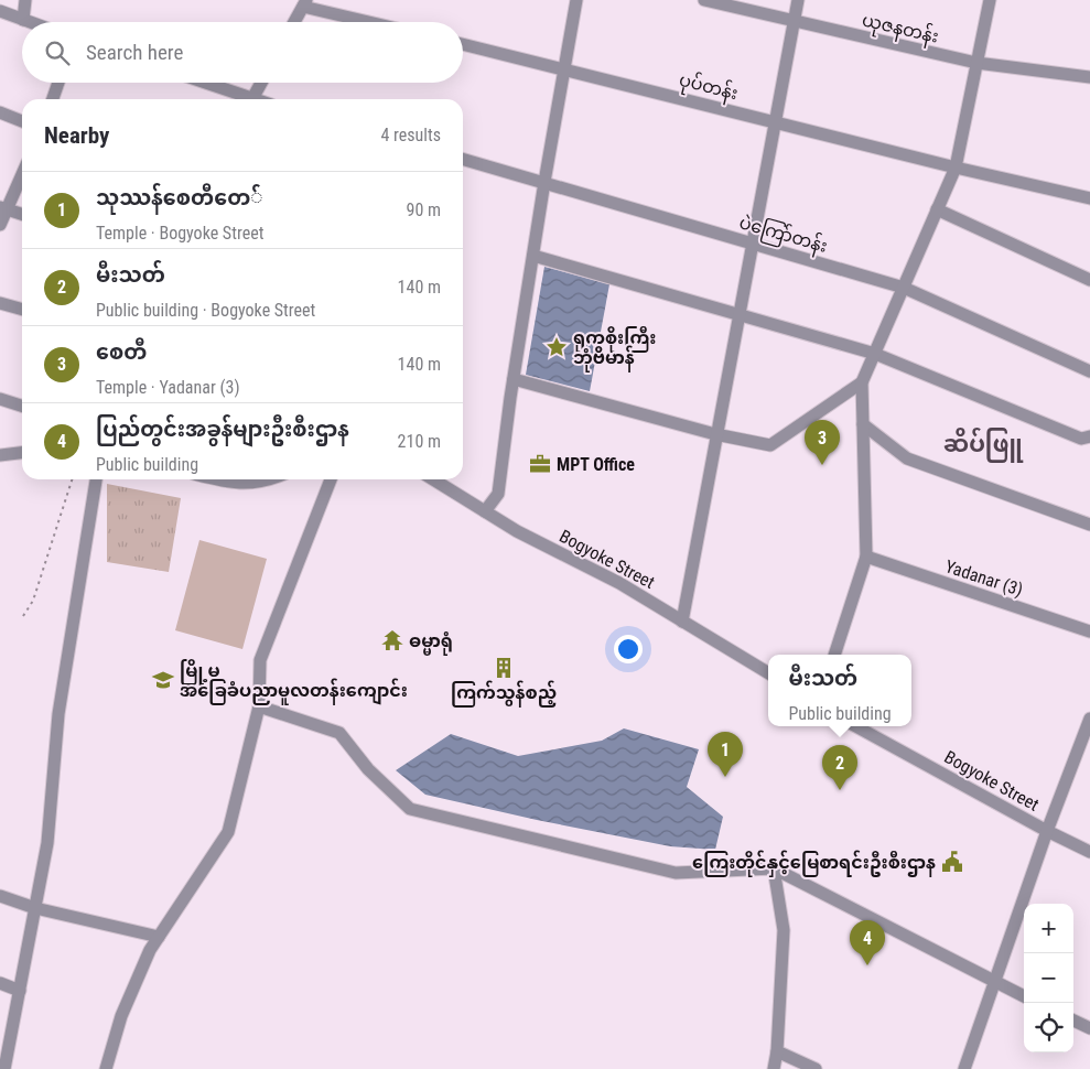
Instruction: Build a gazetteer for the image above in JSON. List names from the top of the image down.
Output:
{
  "streets": {
    "street": [
      "ယုဇနတန်း",
      "ပုပ်တန်း",
      "ပဲကြော်တန်း",
      "Bogyoke Street",
      "Yadanar (3)"
    ]
  },
  "districts": ["ဆိပ်ဖြူ"],
  "places": {
    "place": ["ရုက္ခစိုးကြီး ဘုံဗိမာန်"],
    "office": ["MPT Office"],
    "temple": ["ဓမ္မာရုံ"],
    "building": ["ကြက်သွန်စည့်"],
    "school or university": ["မြို့မ အခြေခံပညာမူလတန်းကျောင်း"],
    "public building": ["ကြေးတိုင်နှင့်မြေစာရင်းဦးစီးဌာန"]
  },
  "page": {
    "search": "Search here",
    "heading": ["Nearby", "4 results"],
    "list": [
      {
        "mark": "1",
        "name": "သုဿန်စေတီတေ်",
        "note": "Temple · Bogyoke Street",
        "value": "90 m"
      },
      {
        "mark": "2",
        "name": "မီးသတ်",
        "note": "Public building · Bogyoke Street",
        "value": "140 m"
      },
      {
        "mark": "3",
        "name": "စေတီ",
        "note": "Temple · Yadanar (3)",
        "value": "140 m"
      },
      {
        "mark": "4",
        "name": "ပြည်တွင်းအခွန်များဦးစီးဌာန",
        "note": "Public building",
        "value": "210 m"
      }
    ],
    "pins": [
      "3",
      "1",
      "2",
      "4"
    ],
    "popup": ["မီးသတ်", "Public building"],
    "map_buttons": ["+", "−"]
  }
}
